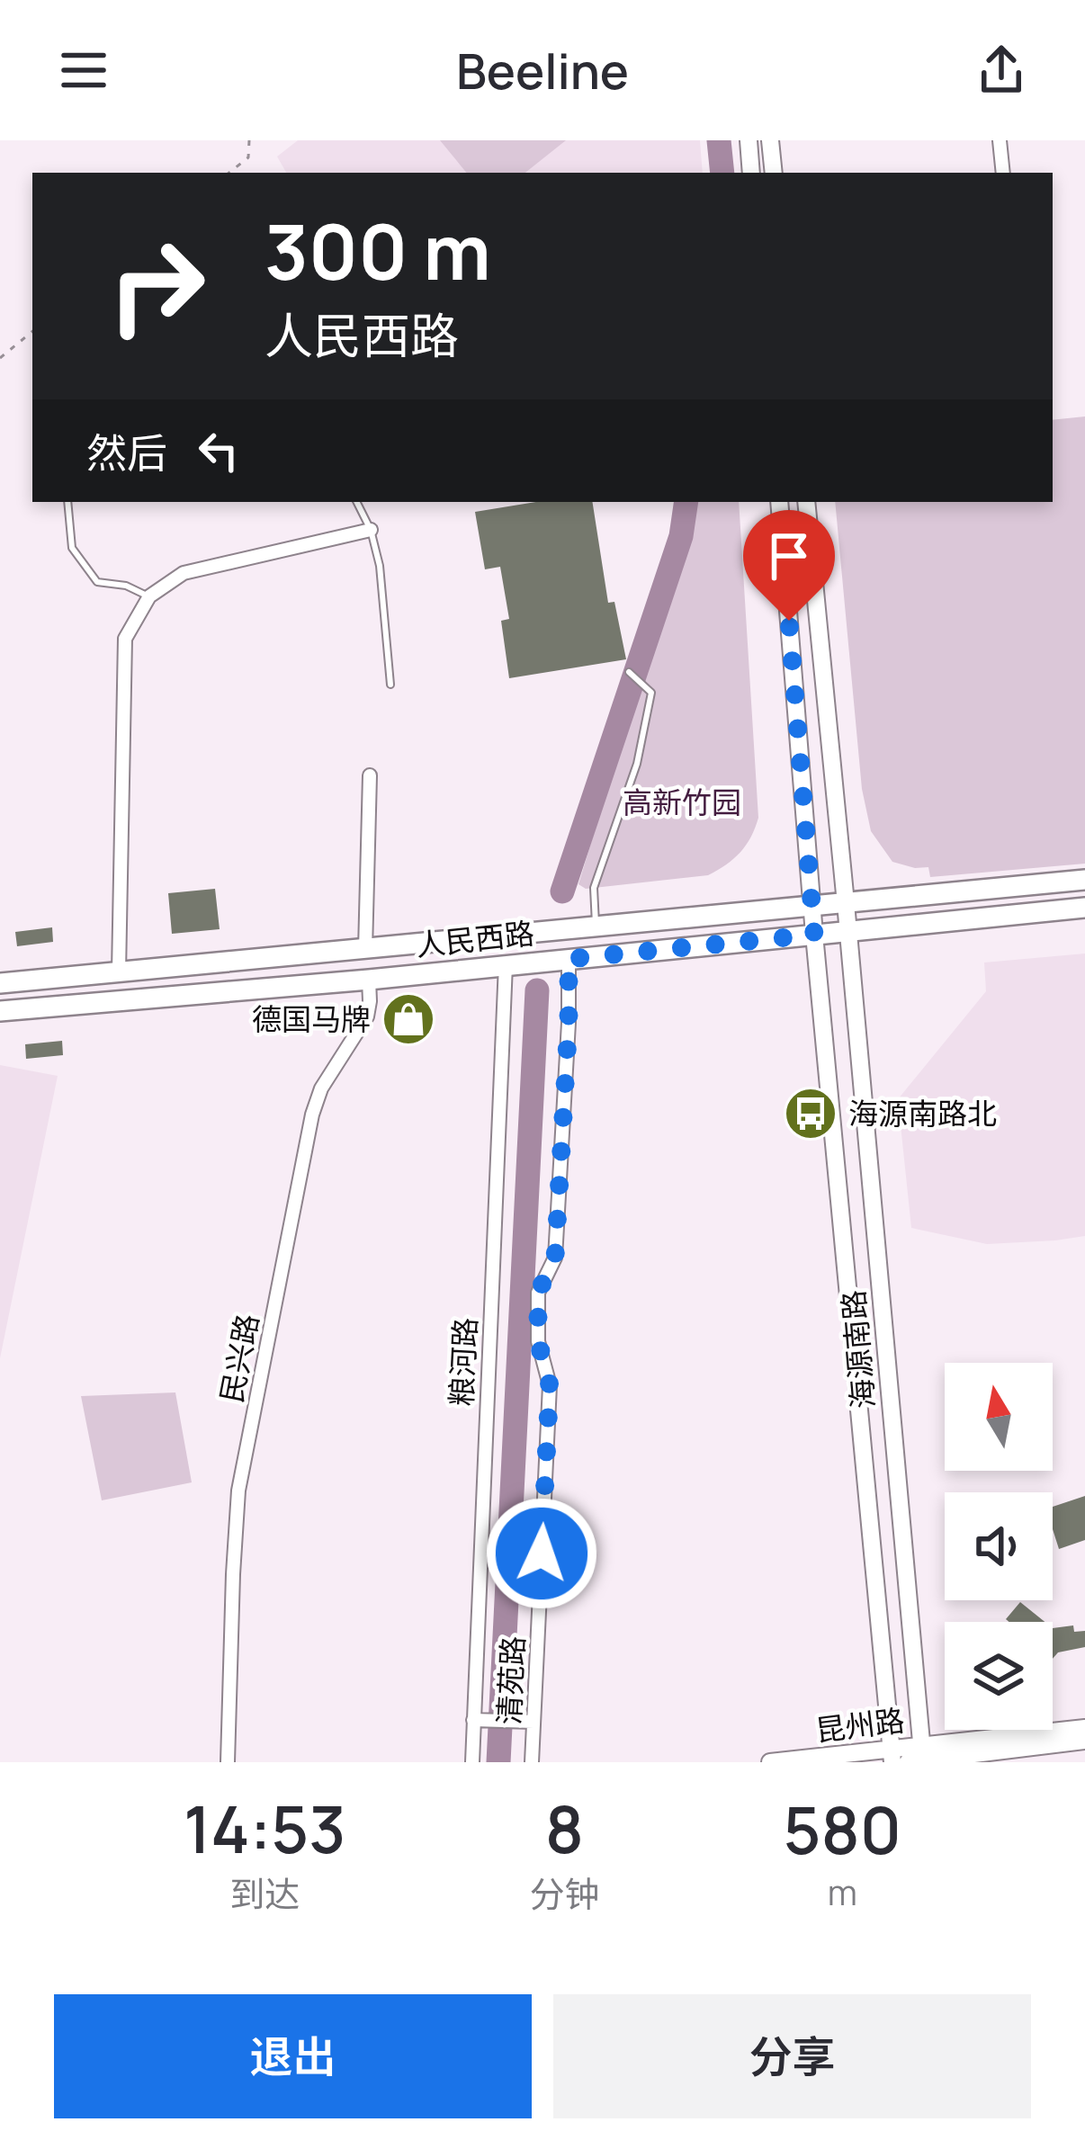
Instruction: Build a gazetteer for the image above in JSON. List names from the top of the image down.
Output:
{
  "streets": {
    "main road": ["人民西路", "海源南路", "昆州路"],
    "street": ["民兴路", "粮河路", "清苑路"]
  },
  "crossings": [
    ["人民西路", "海源南路"],
    ["人民西路", "民兴路"],
    ["人民西路", "粮河路"],
    ["人民西路", "清苑路"],
    ["海源南路", "昆州路"]
  ],
  "parks": ["高新竹园"],
  "places": {
    "shop": ["德国马牌"],
    "bus stop": ["海源南路北"]
  },
  "north": "top",
  "page": {
    "header": "Beeline",
    "turn": ["300 m", "人民西路"],
    "then": "然后",
    "eta": [
      "14:53",
      "到达",
      "8",
      "分钟",
      "580",
      "m"
    ],
    "buttons": ["退出", "分享"]
  }
}
